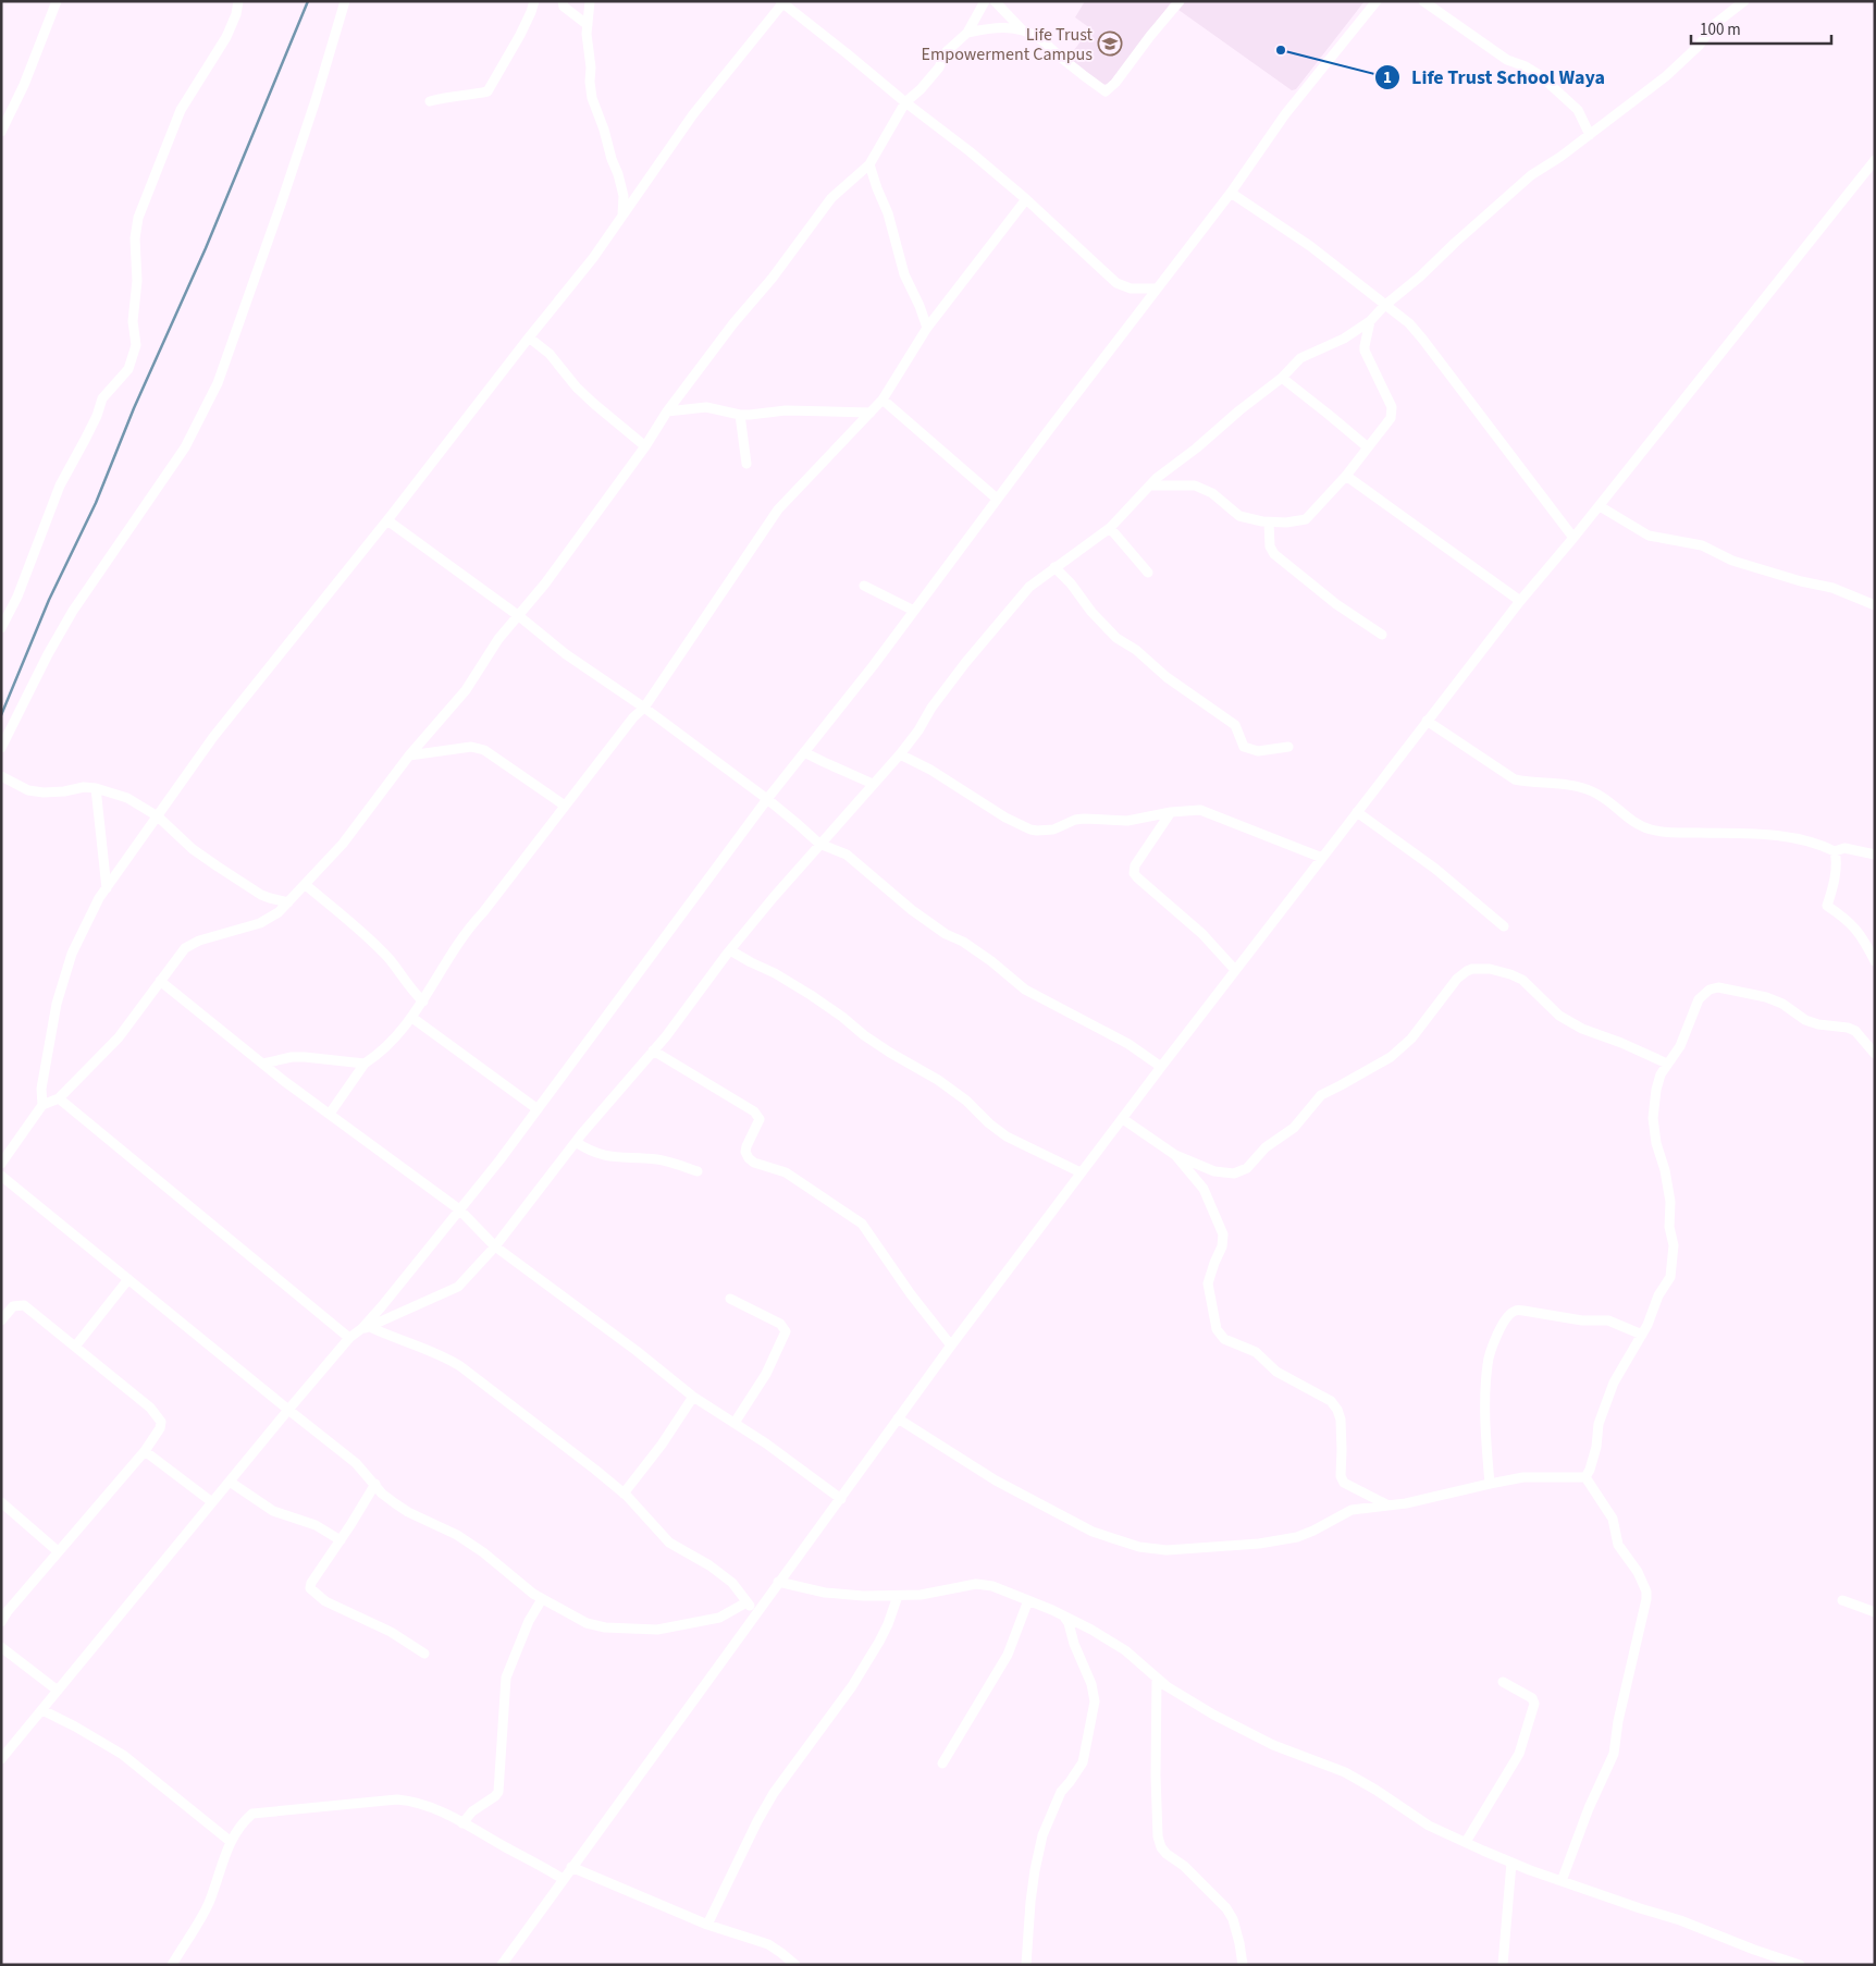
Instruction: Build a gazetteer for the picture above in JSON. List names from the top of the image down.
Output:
{
  "places": {
    "school or university": ["Life Trust Empowerment Campus"],
    "other": ["Life Trust School Waya"]
  },
  "scale_bar": "100 m"
}
